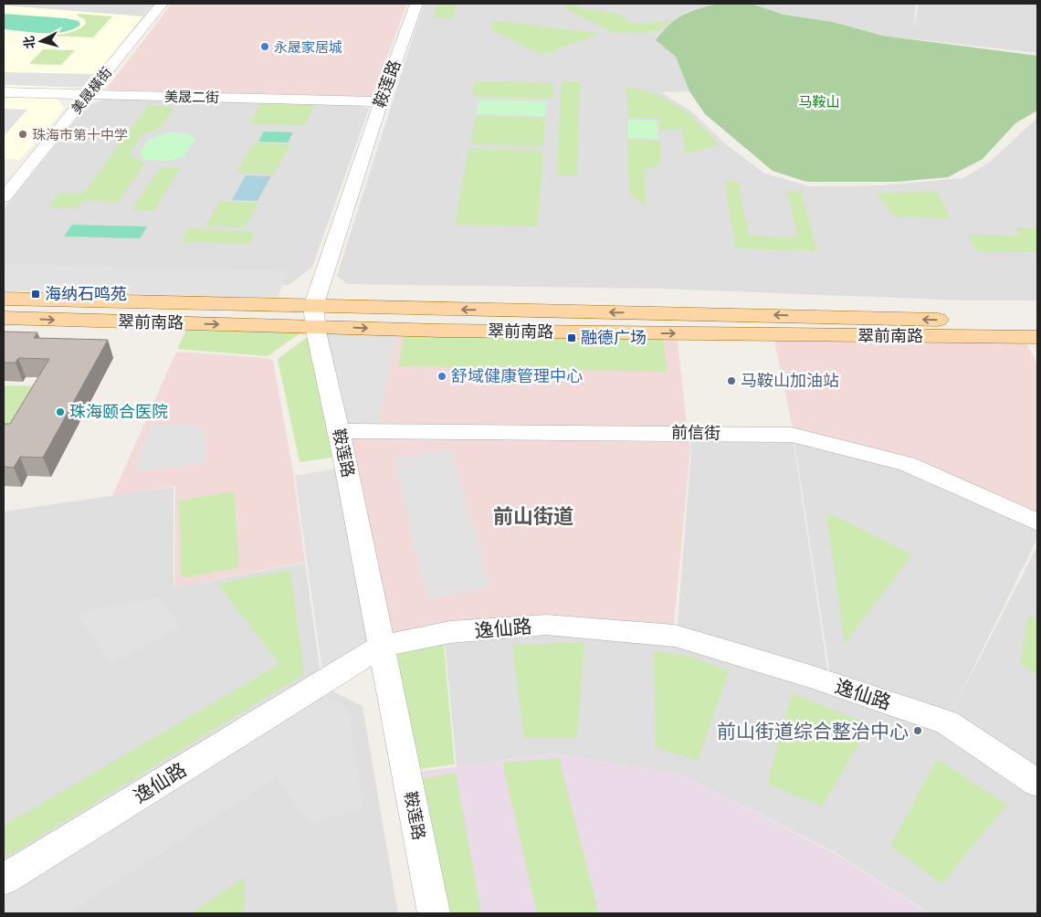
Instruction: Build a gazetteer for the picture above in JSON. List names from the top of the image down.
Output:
{
  "streets": {
    "main road": ["翠前南路"],
    "street": [
      "鞍莲路",
      "美晟橫街",
      "美晟二街",
      "前信街",
      "逸仙路"
    ]
  },
  "crossings": [
    ["鞍莲路", "美晟二街"],
    ["鞍莲路", "翠前南路"],
    ["鞍莲路", "前信街"],
    ["鞍莲路", "逸仙路"],
    ["美晟橫街", "美晟二街"]
  ],
  "districts": ["前山街道"],
  "parks": ["马鞍山"],
  "places": {
    "other": [
      "永晟家居城",
      "珠海市第十中学",
      "舒域健康管理中心",
      "马鞍山加油站",
      "珠海颐合医院",
      "前山街道综合整治中心"
    ],
    "transit": ["海纳石鸣苑", "融德广场"]
  },
  "north": "left"
}
